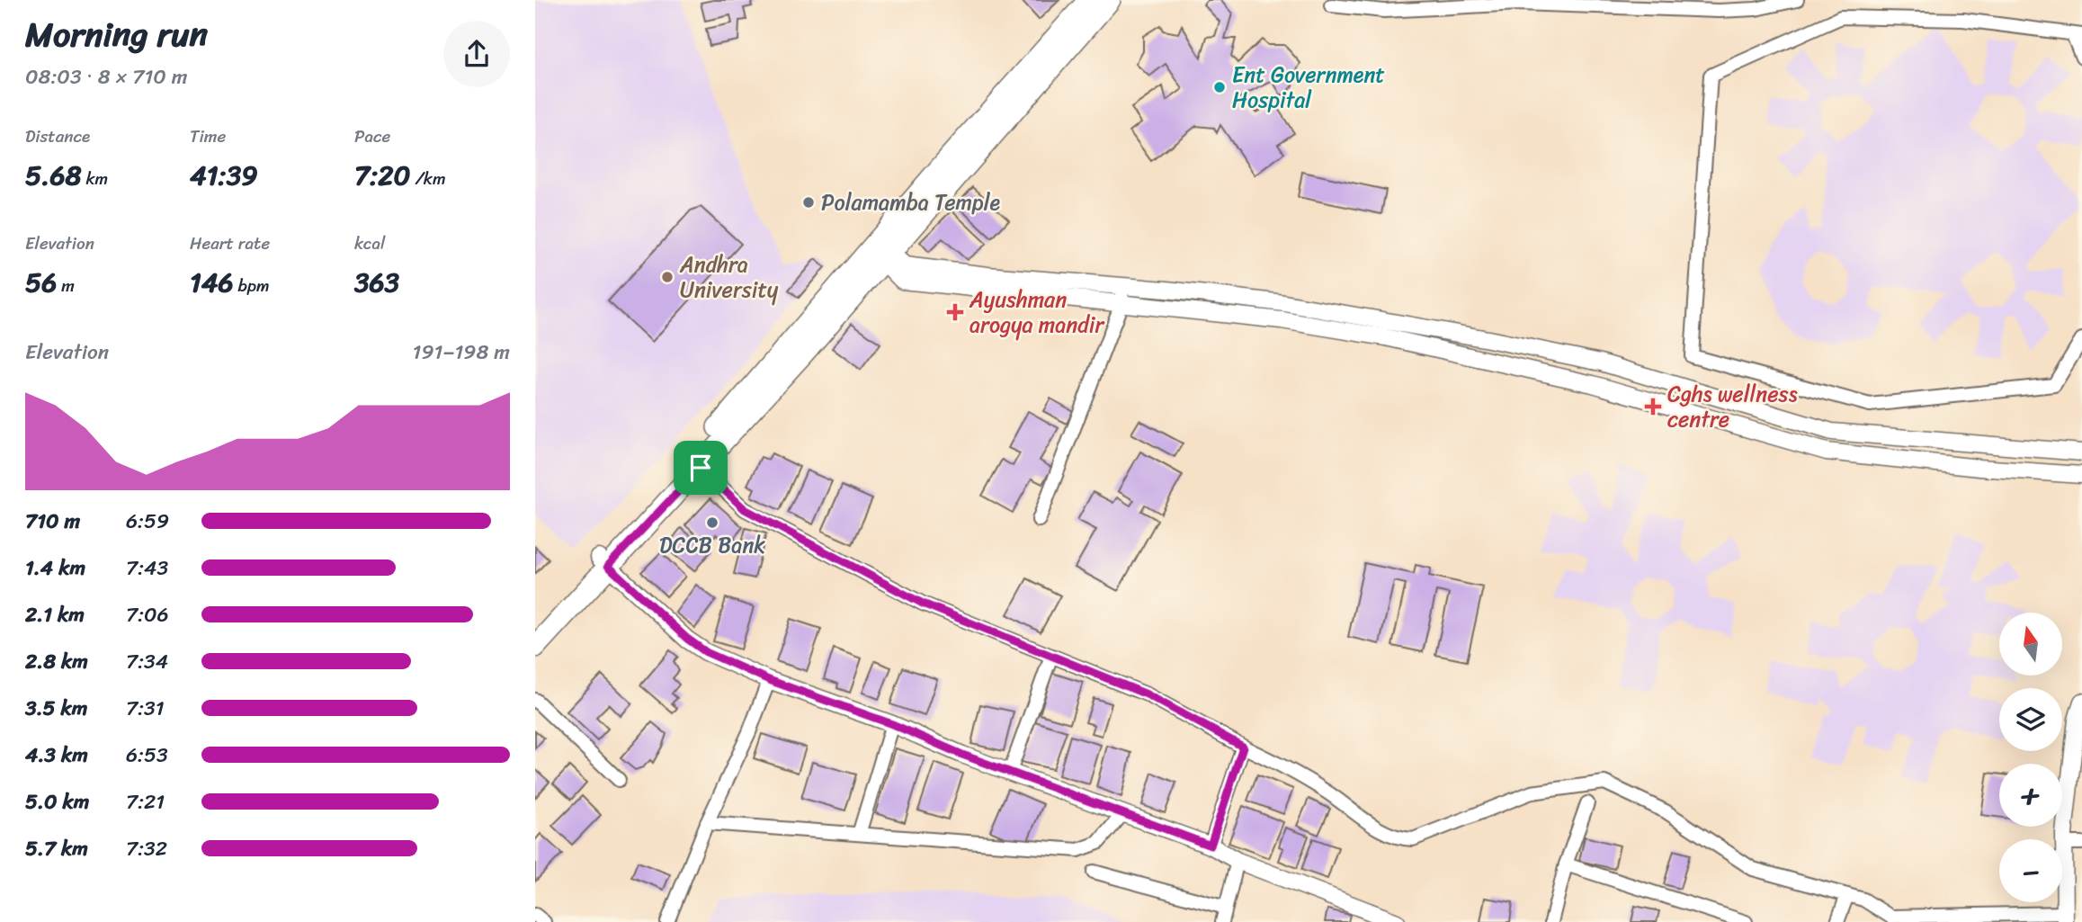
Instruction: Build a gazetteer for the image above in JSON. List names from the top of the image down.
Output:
{
  "places": {
    "other": [
      "Ent Government Hospital",
      "Polamamba Temple",
      "Andhra University",
      "DCCB Bank"
    ],
    "health": ["Ayushman arogya mandir", "Cghs wellness centre"]
  },
  "north": "top",
  "page": {
    "heading": ["Morning run", "08:03 · 8 × 710 m"],
    "stats": [
      ["Distance", "5.68 km"],
      ["Time", "41:39"],
      ["Pace", "7:20 /km"],
      ["Elevation", "56 m"],
      ["Heart rate", "146 bpm"],
      ["kcal", "363"]
    ],
    "chart": ["Elevation", "191–198 m"],
    "list": [
      {
        "name": "710 m",
        "note": "6:59"
      },
      {
        "name": "1.4 km",
        "note": "7:43"
      },
      {
        "name": "2.1 km",
        "note": "7:06"
      },
      {
        "name": "2.8 km",
        "note": "7:34"
      },
      {
        "name": "3.5 km",
        "note": "7:31"
      },
      {
        "name": "4.3 km",
        "note": "6:53"
      },
      {
        "name": "5.0 km",
        "note": "7:21"
      },
      {
        "name": "5.7 km",
        "note": "7:32"
      }
    ],
    "map_buttons": ["+", "−"]
  }
}
